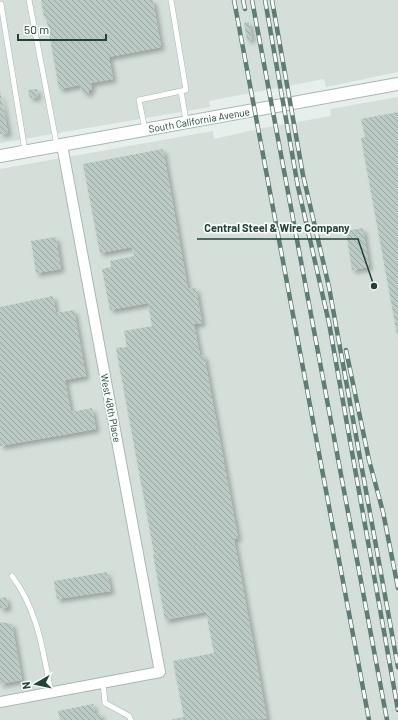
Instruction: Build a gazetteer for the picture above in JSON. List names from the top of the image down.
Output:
{
  "streets": {
    "street": ["South California Avenue", "West 48th Place"]
  },
  "crossings": [
    ["South California Avenue", "West 48th Place"]
  ],
  "places": ["Central Steel & Wire Company"],
  "scale_bar": "50 m",
  "north": "left"
}
